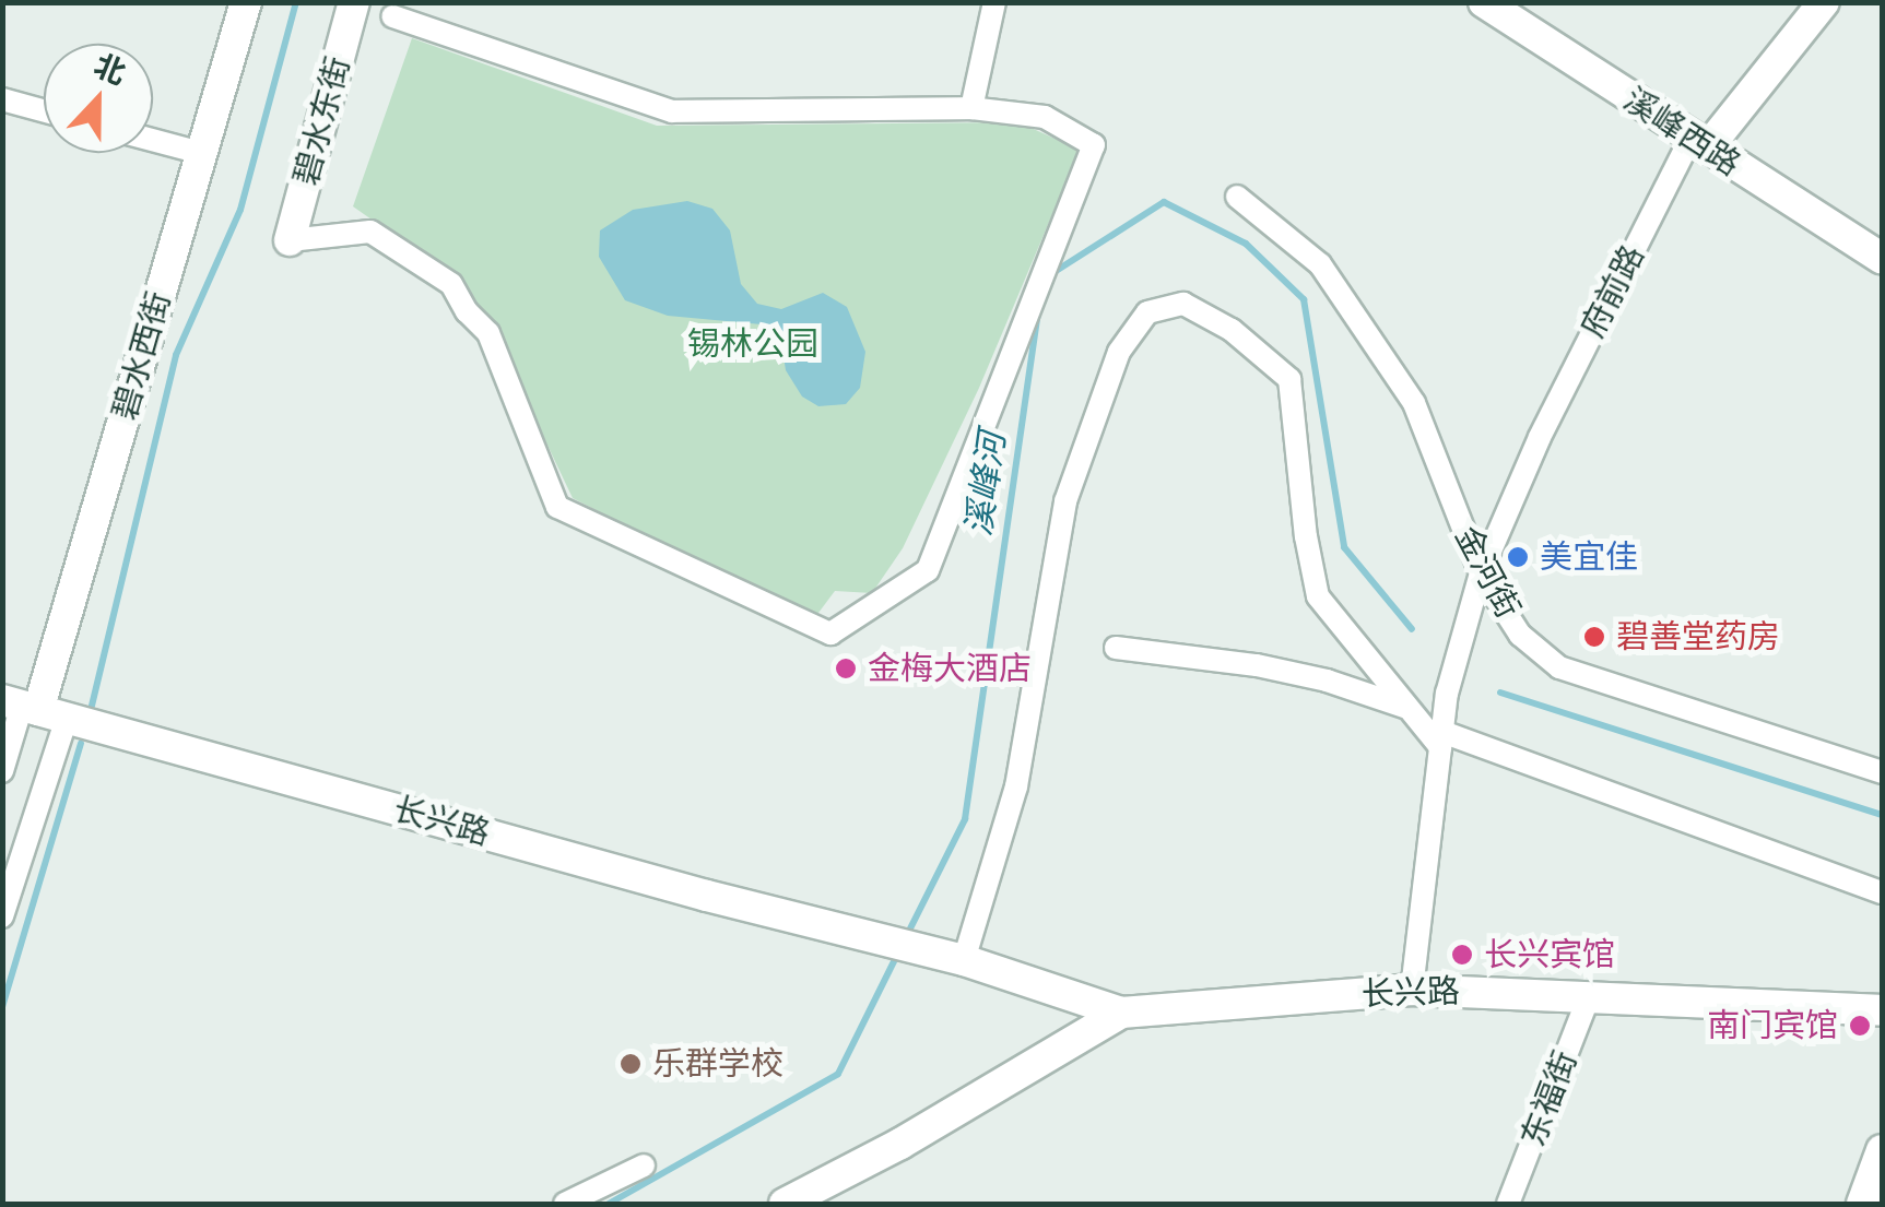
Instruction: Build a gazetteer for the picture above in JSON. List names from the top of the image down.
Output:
{
  "streets": {
    "street": [
      "碧水东街",
      "溪峰西路",
      "府前路",
      "碧水西街",
      "金河街",
      "长兴路",
      "东福街"
    ]
  },
  "crossings": [
    ["溪峰西路", "府前路"],
    ["府前路", "金河街"],
    ["碧水西街", "长兴路"],
    ["长兴路", "东福街"]
  ],
  "water": ["溪峰河"],
  "parks": ["锡林公园"],
  "places": [
    "美宜佳",
    "碧善堂药房",
    "金梅大酒店",
    "长兴宾馆",
    "南门宾馆",
    "乐群学校"
  ],
  "north": "top"
}
